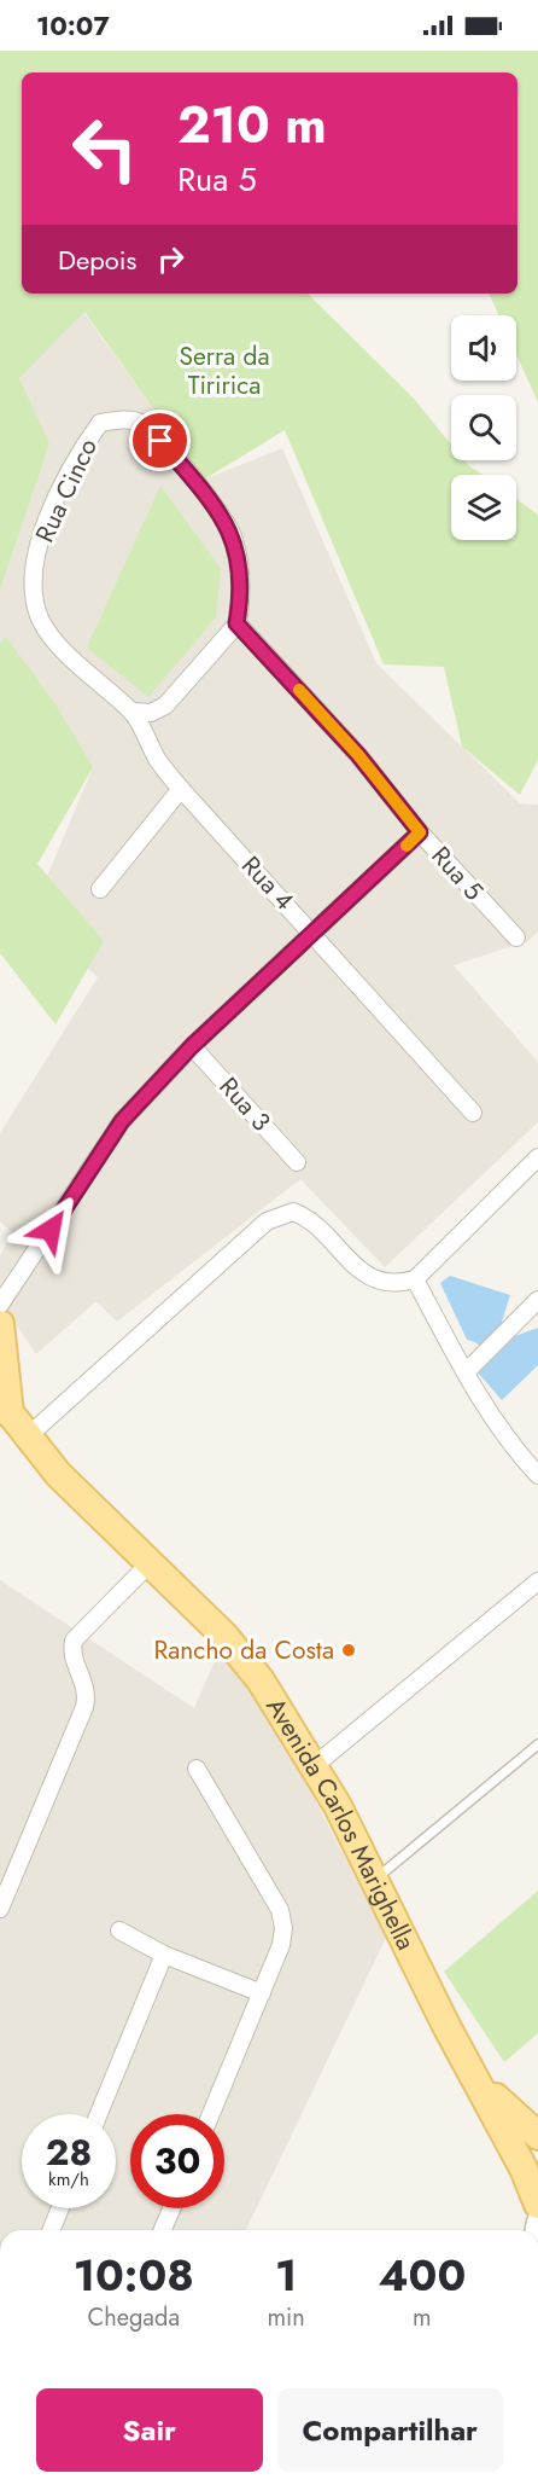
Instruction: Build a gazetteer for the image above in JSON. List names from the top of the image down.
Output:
{
  "streets": {
    "main road": ["Avenida Carlos Marighella"],
    "street": [
      "Rua Cinco",
      "Rua 5",
      "Rua 4",
      "Rua 3"
    ]
  },
  "crossings": [
    ["Rua Cinco", "Rua 5"],
    ["Rua Cinco", "Rua 4"],
    ["Rua 5", "Rua 4"]
  ],
  "parks": ["Serra da Tiririca"],
  "places": ["Rancho da Costa"],
  "page": {
    "status": "10:07",
    "turn": ["210 m", "Rua 5"],
    "then": "Depois",
    "speed": "28 km/h",
    "limit": "30",
    "eta": [
      "10:08",
      "Chegada",
      "1",
      "min",
      "400",
      "m"
    ],
    "buttons": ["Sair", "Compartilhar"]
  }
}
